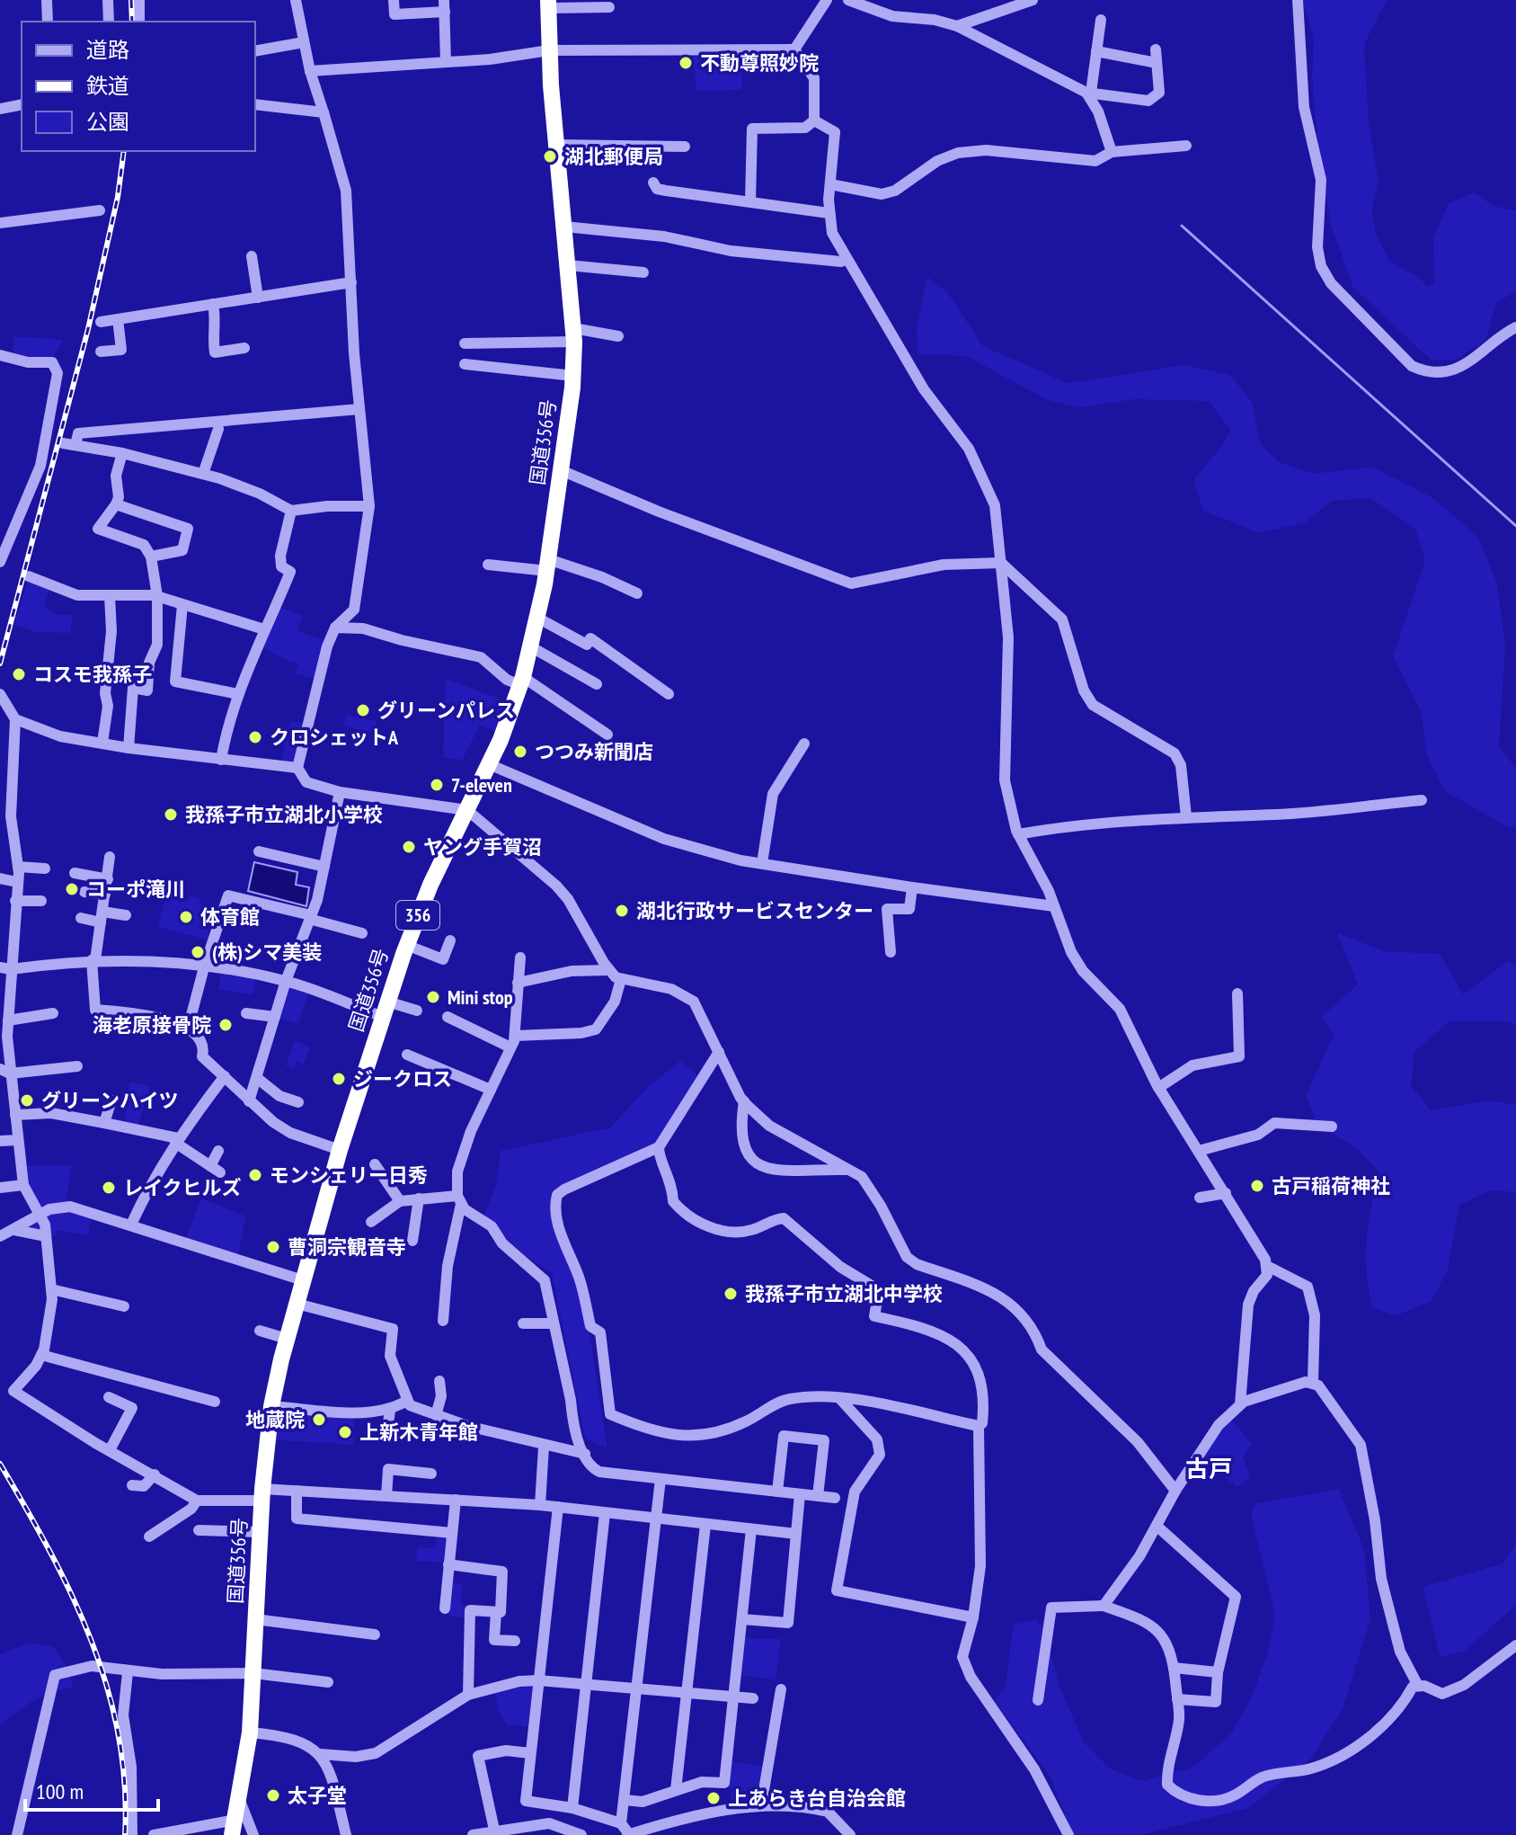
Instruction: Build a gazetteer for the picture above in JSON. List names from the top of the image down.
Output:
{
  "streets": {
    "highway": ["国道356号", "356"]
  },
  "districts": ["古戸"],
  "places": [
    "不動尊照妙院",
    "湖北郵便局",
    "コスモ我孫子",
    "グリーンパレス",
    "クロシェットA",
    "つつみ新聞店",
    "7-eleven",
    "我孫子市立湖北小学校",
    "ヤング手賀沼",
    "コーポ滝川",
    "湖北行政サービスセンター",
    "体育館",
    "(株)シマ美装",
    "Mini stop",
    "海老原接骨院",
    "ジークロス",
    "グリーンハイツ",
    "モンシェリー日秀",
    "古戸稲荷神社",
    "レイクヒルズ",
    "曹洞宗観音寺",
    "我孫子市立湖北中学校",
    "地蔵院",
    "上新木青年館",
    "太子堂",
    "上あらき台自治会館"
  ],
  "legend": ["道路", "鉄道", "公園"],
  "scale_bar": "100 m"
}
